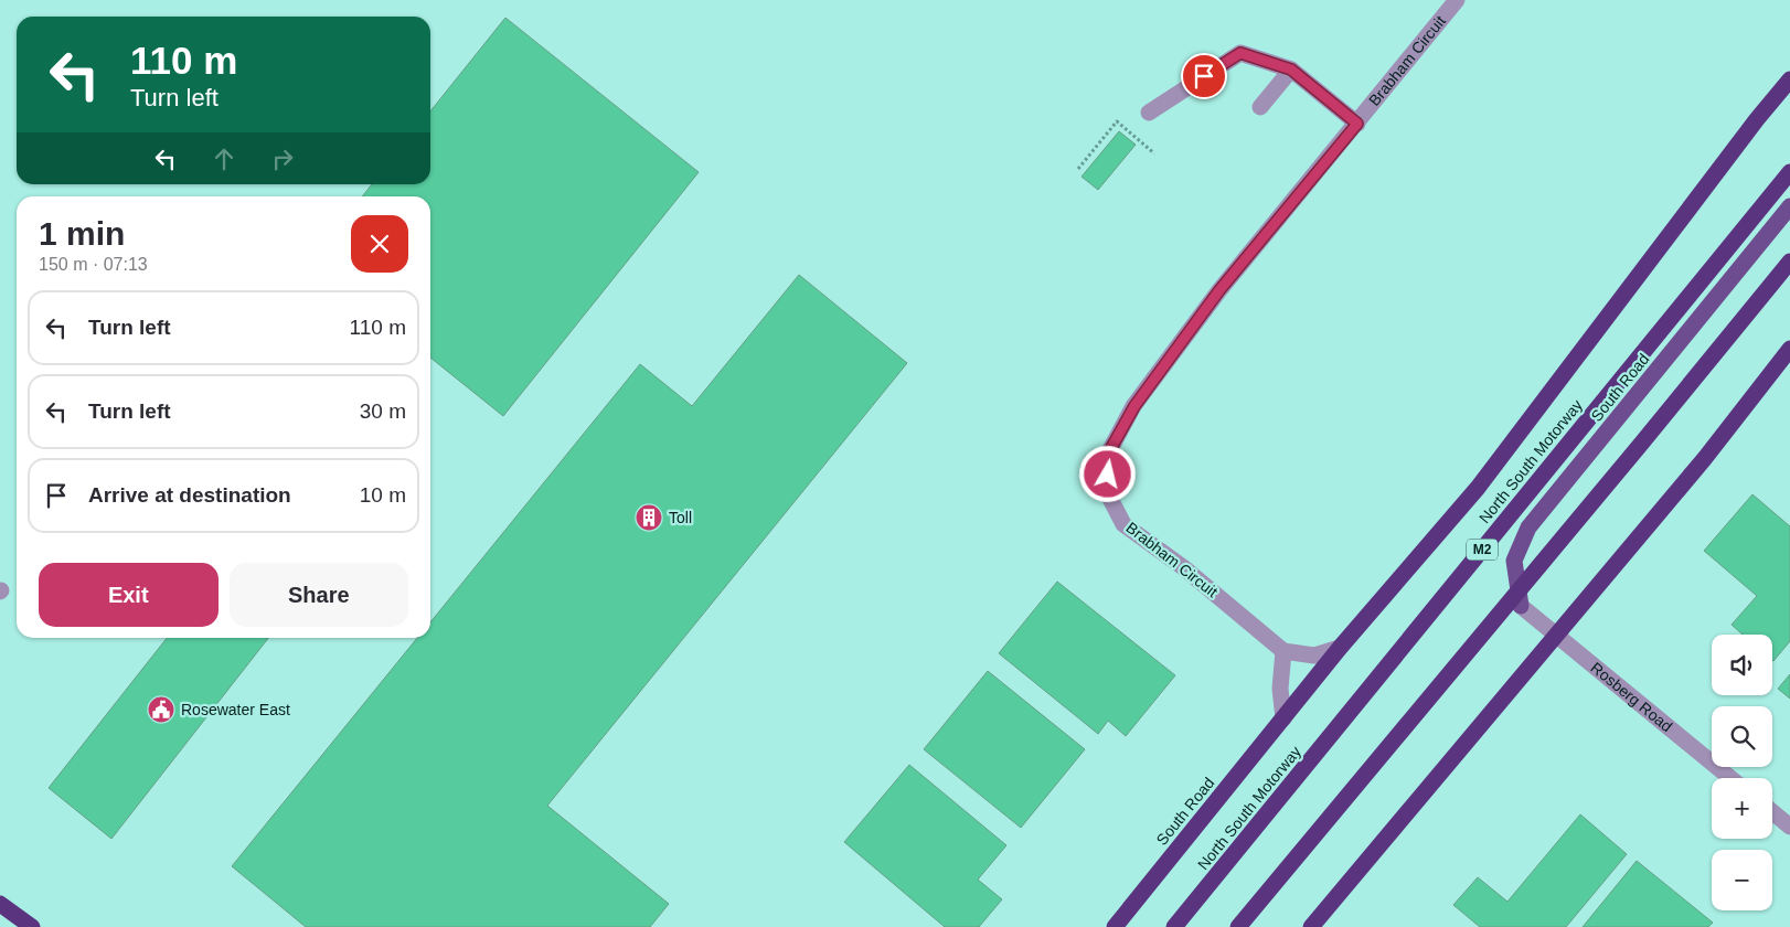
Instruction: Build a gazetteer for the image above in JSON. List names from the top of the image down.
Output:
{
  "streets": {
    "highway": ["South Road", "North South Motorway", "M2"],
    "street": ["Brabham Circuit", "Rosberg Road"]
  },
  "crossings": [
    ["South Road", "Rosberg Road"]
  ],
  "places": {
    "building": ["Toll"],
    "public building": ["Rosewater East"]
  },
  "page": {
    "turn": ["110 m", "Turn left"],
    "heading": ["1 min", "150 m · 07:13"],
    "list": [
      {
        "name": "Turn left",
        "value": "110 m"
      },
      {
        "name": "Turn left",
        "value": "30 m"
      },
      {
        "name": "Arrive at destination",
        "value": "10 m"
      }
    ],
    "buttons": ["Exit", "Share"],
    "map_buttons": ["+", "−"]
  }
}
